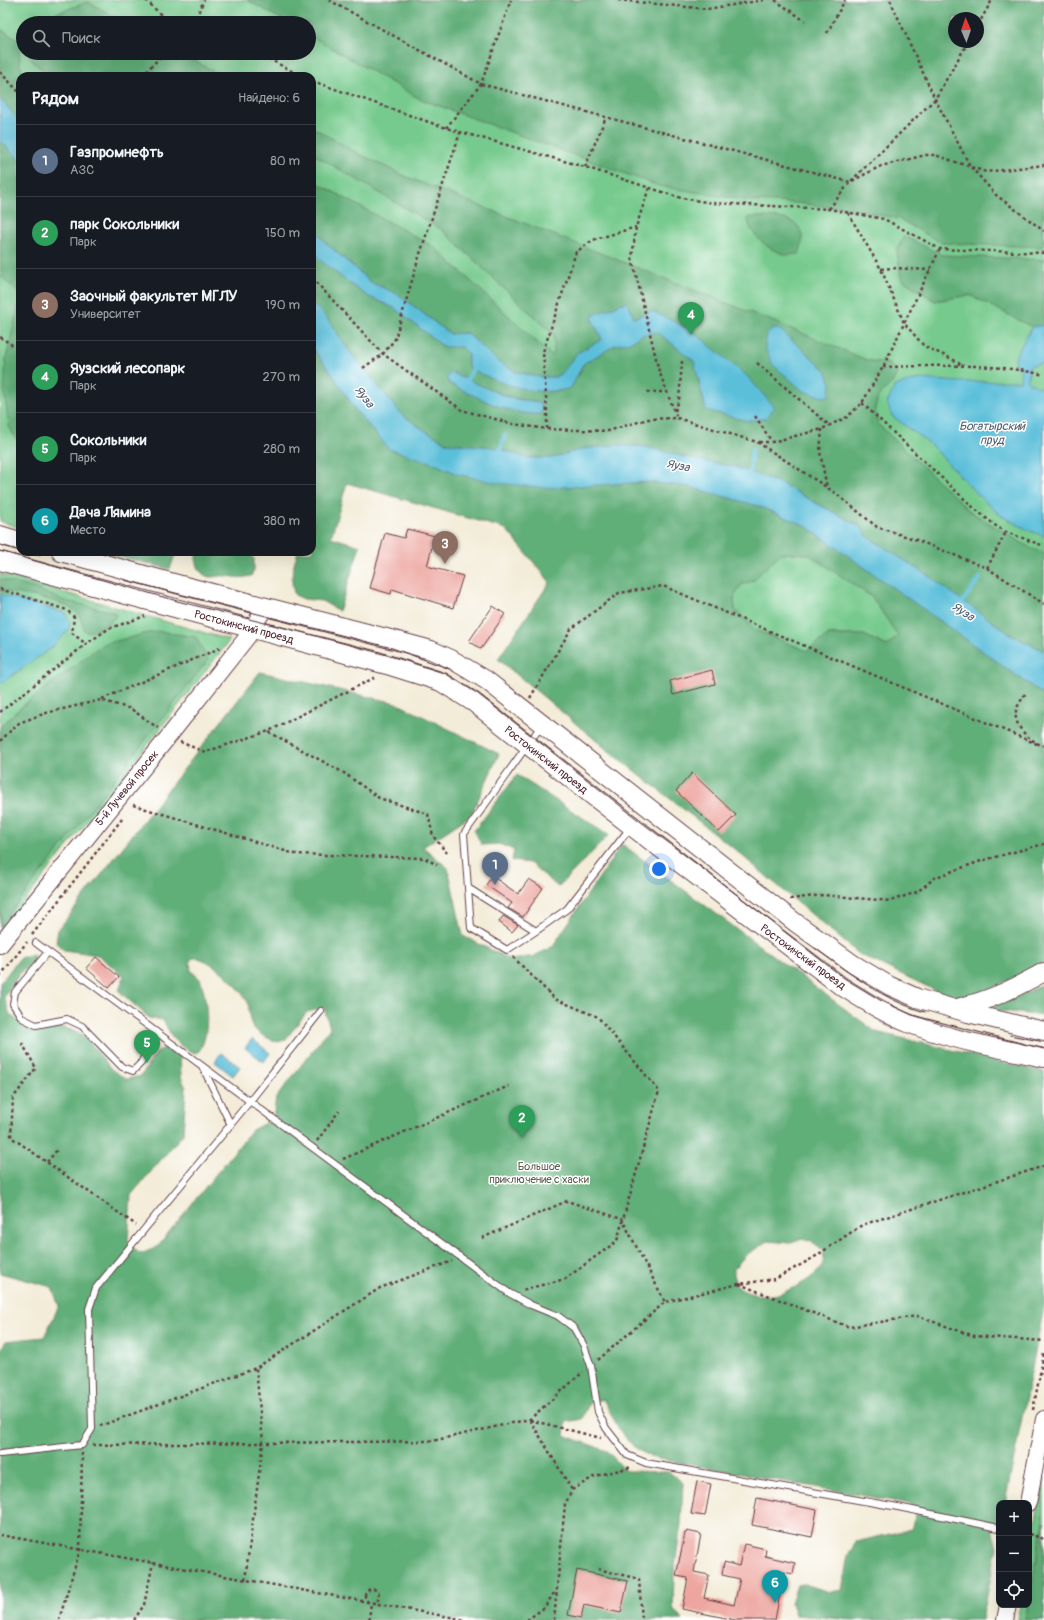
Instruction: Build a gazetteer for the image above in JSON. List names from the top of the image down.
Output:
{
  "streets": {
    "main road": ["Ростокинский проезд"],
    "street": ["5-й Лучевой просек"]
  },
  "crossings": [
    ["Ростокинский проезд", "5-й Лучевой просек"]
  ],
  "water": ["Яуза", "Богатырский пруд"],
  "parks": ["Большое приключение с хаски"],
  "north": "top",
  "page": {
    "search": "Поиск",
    "heading": ["Рядом", "Найдено: 6"],
    "list": [
      {
        "mark": "1",
        "name": "Газпромнефть",
        "note": "АЗС",
        "value": "80 m"
      },
      {
        "mark": "2",
        "name": "парк Сокольники",
        "note": "Парк",
        "value": "150 m"
      },
      {
        "mark": "3",
        "name": "Заочный факультет МГЛУ",
        "note": "Университет",
        "value": "190 m"
      },
      {
        "mark": "4",
        "name": "Яузский лесопарк",
        "note": "Парк",
        "value": "270 m"
      },
      {
        "mark": "5",
        "name": "Сокольники",
        "note": "Парк",
        "value": "280 m"
      },
      {
        "mark": "6",
        "name": "Дача Лямина",
        "note": "Место",
        "value": "380 m"
      }
    ],
    "pins": [
      "4",
      "3",
      "1",
      "5",
      "2",
      "6"
    ],
    "map_buttons": ["+", "−"]
  }
}
